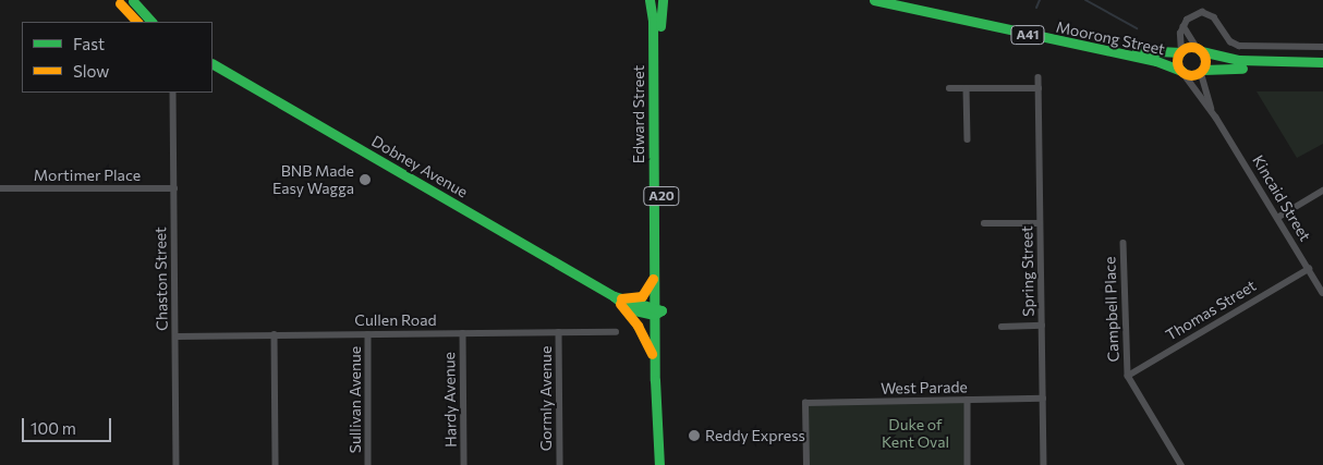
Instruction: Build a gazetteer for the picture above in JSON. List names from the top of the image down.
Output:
{
  "streets": {
    "main road": [
      "A41",
      "Moorong Street",
      "Edward Street",
      "Dobney Avenue",
      "A20"
    ],
    "street": [
      "Mortimer Place",
      "Kincaid Street",
      "Spring Street",
      "Chaston Street",
      "Campbell Place",
      "Thomas Street",
      "Cullen Road",
      "West Parade",
      "Gormly Avenue",
      "Sullivan Avenue",
      "Hardy Avenue"
    ]
  },
  "crossings": [
    ["A41", "Moorong Street"],
    ["A41", "Kincaid Street"],
    ["Moorong Street", "Kincaid Street"],
    ["Edward Street", "Dobney Avenue"],
    ["Mortimer Place", "Chaston Street"],
    ["Kincaid Street", "Thomas Street"],
    ["Spring Street", "West Parade"],
    ["Chaston Street", "Cullen Road"],
    ["Campbell Place", "Thomas Street"],
    ["Cullen Road", "Gormly Avenue"],
    ["Cullen Road", "Sullivan Avenue"],
    ["Cullen Road", "Hardy Avenue"]
  ],
  "parks": ["Duke of Kent Oval"],
  "places": ["BNB Made Easy Wagga", "Reddy Express"],
  "legend": ["Fast", "Slow"],
  "scale_bar": "100 m"
}
